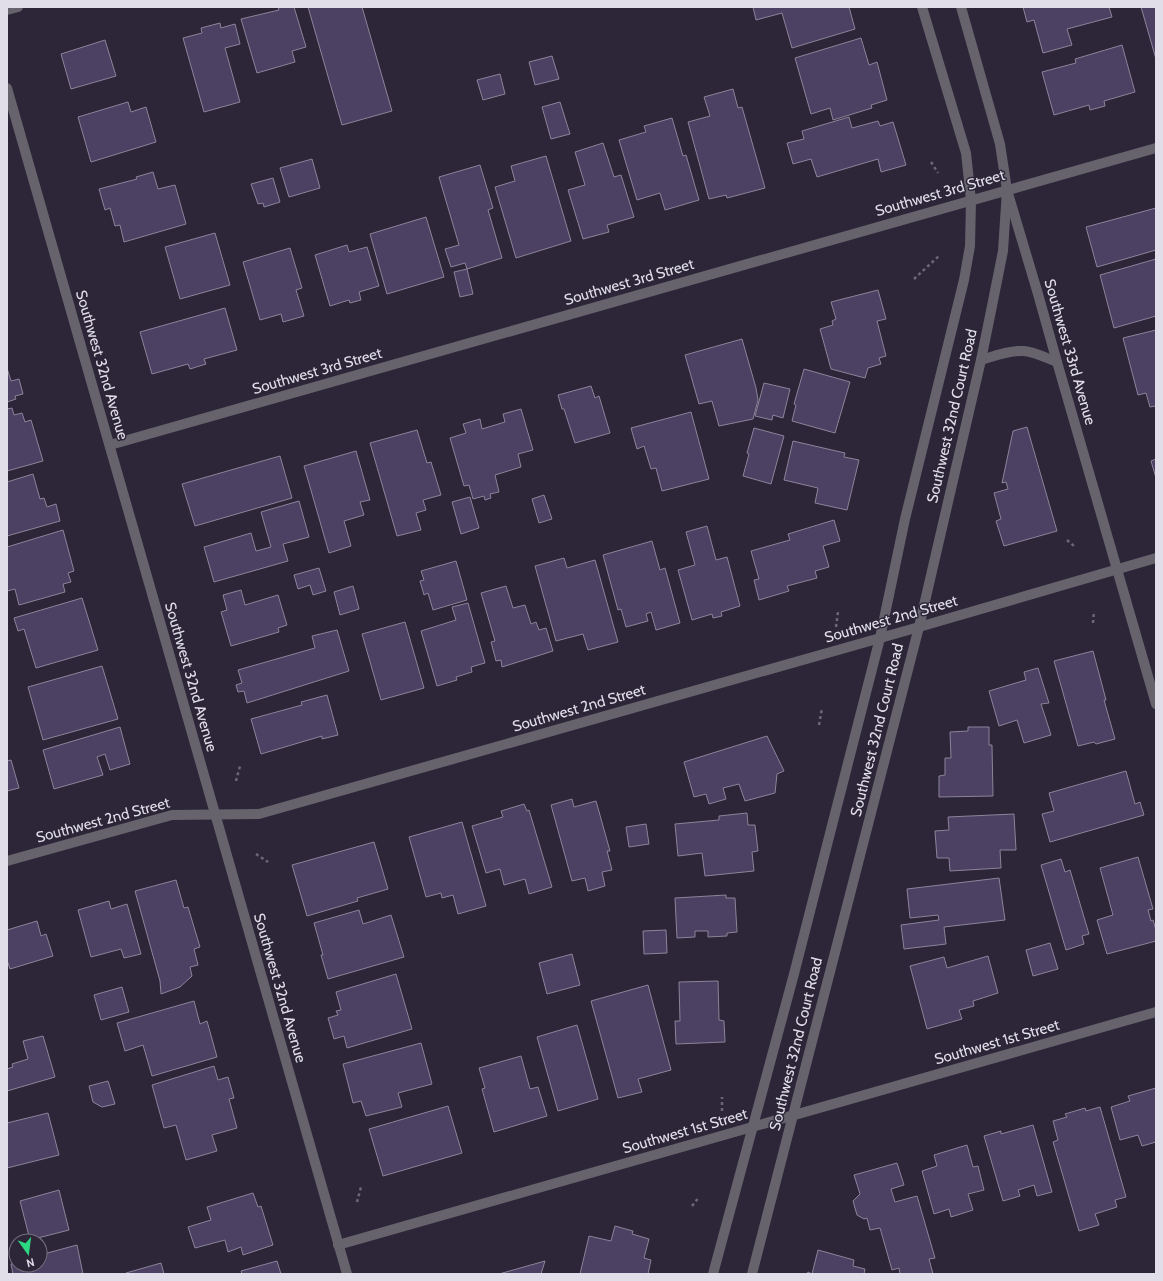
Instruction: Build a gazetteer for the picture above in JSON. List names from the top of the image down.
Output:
{
  "streets": {
    "street": [
      "Southwest 3rd Street",
      "Southwest 33rd Avenue",
      "Southwest 32nd Avenue",
      "Southwest 32nd Court Road",
      "Southwest 2nd Street",
      "Southwest 1st Street"
    ]
  },
  "crossings": [
    ["Southwest 3rd Street", "Southwest 33rd Avenue"],
    ["Southwest 3rd Street", "Southwest 32nd Avenue"],
    ["Southwest 3rd Street", "Southwest 32nd Court Road"],
    ["Southwest 33rd Avenue", "Southwest 32nd Court Road"],
    ["Southwest 33rd Avenue", "Southwest 2nd Street"],
    ["Southwest 32nd Avenue", "Southwest 2nd Street"],
    ["Southwest 32nd Avenue", "Southwest 1st Street"],
    ["Southwest 32nd Court Road", "Southwest 2nd Street"],
    ["Southwest 32nd Court Road", "Southwest 1st Street"]
  ],
  "north": "bottom"
}
